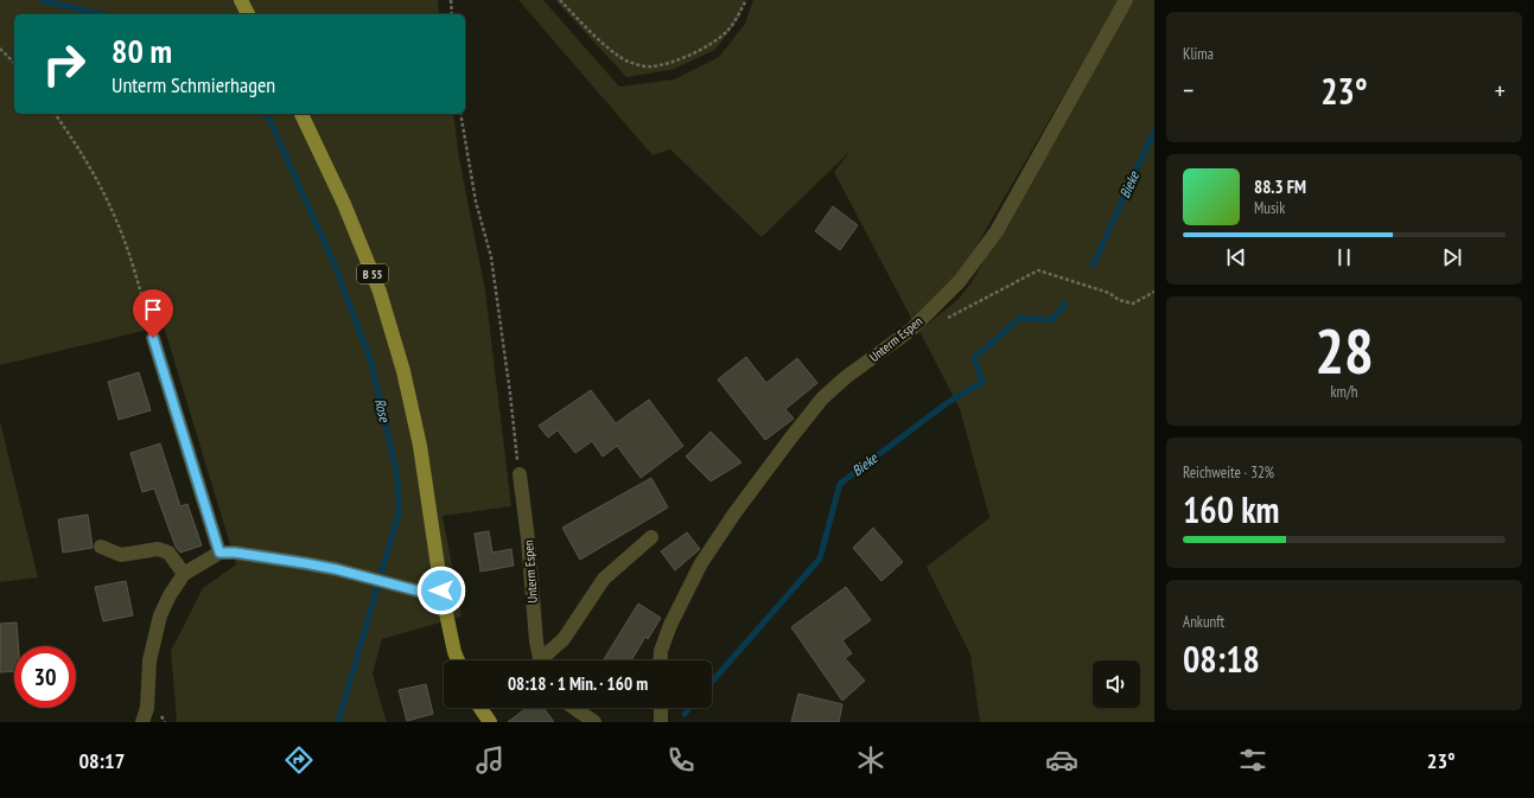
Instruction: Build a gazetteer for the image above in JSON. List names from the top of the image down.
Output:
{
  "streets": {
    "main road": ["B 55"],
    "street": ["Unterm Espen"]
  },
  "water": ["Bieke", "Rose"],
  "page": {
    "tile": [
      "Klima",
      ["28", "km/h"],
      ["Reichweite · 32%", "160 km"],
      ["Ankunft", "08:18"]
    ],
    "turn": ["80 m", "Unterm Schmierhagen"],
    "heat": ["−", "23°", "+"],
    "song": ["88.3 FM", "Musik"],
    "limit": "30",
    "trip": "08:18 · 1 Min. · 160 m",
    "tabs": ["08:17", "23°"]
  }
}
